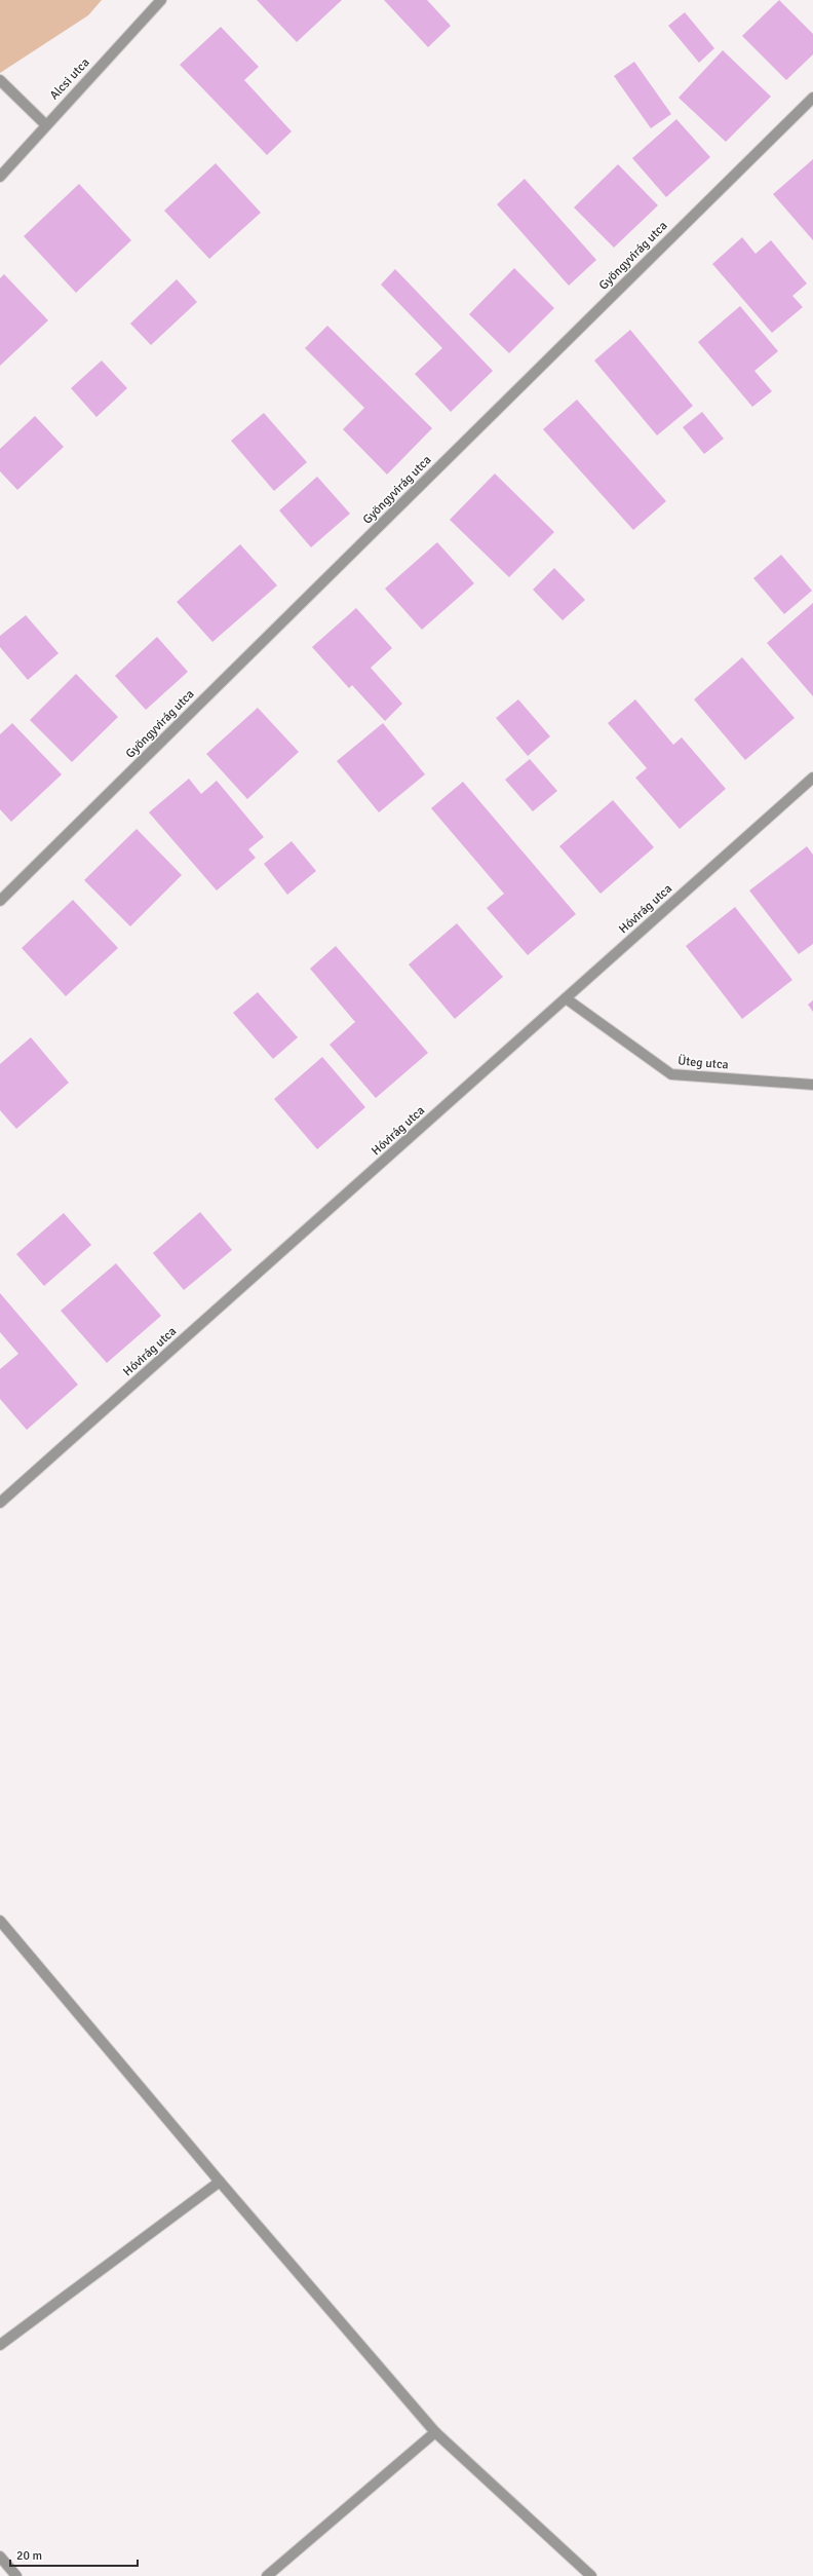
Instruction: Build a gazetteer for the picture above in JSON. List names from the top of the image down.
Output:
{
  "streets": {
    "street": [
      "Alcsi utca",
      "Gyöngyvirág utca",
      "Hóvirág utca",
      "Üteg utca"
    ]
  },
  "crossings": [
    ["Hóvirág utca", "Üteg utca"]
  ],
  "scale_bar": "20 m"
}
